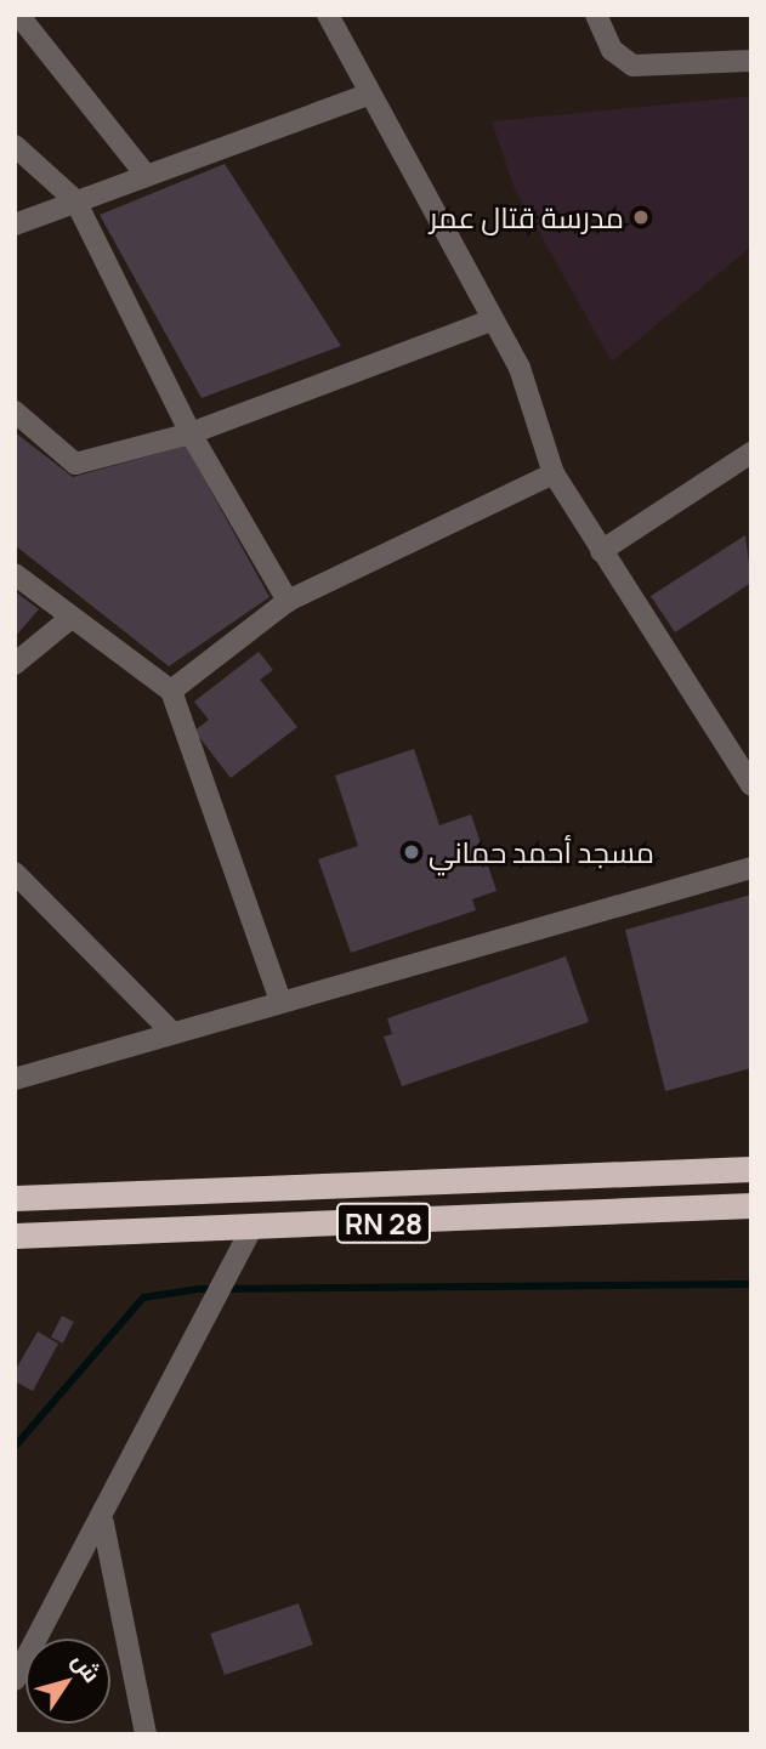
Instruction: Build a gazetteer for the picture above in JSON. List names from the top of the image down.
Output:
{
  "streets": {
    "highway": ["RN 28"]
  },
  "places": ["مدرسة قتال عمر", "مسجد أحمد حماني"],
  "north": "top right"
}
